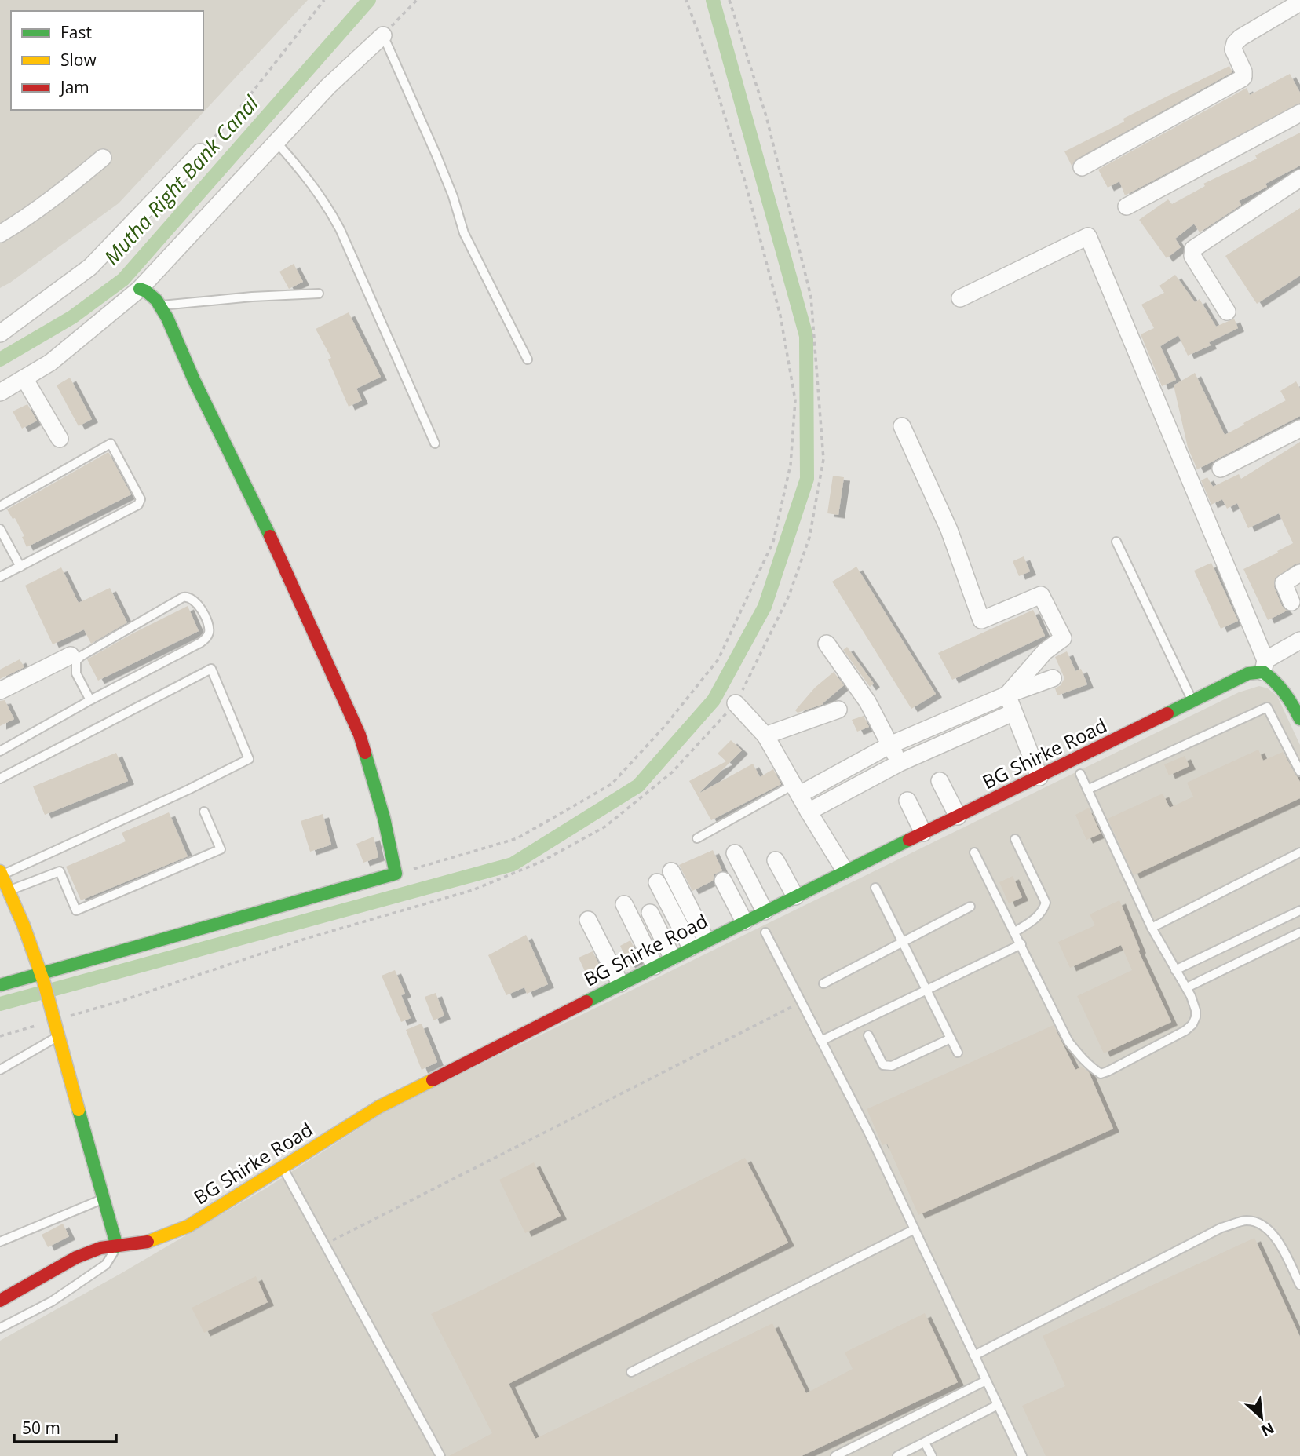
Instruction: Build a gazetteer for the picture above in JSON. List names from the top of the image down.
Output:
{
  "streets": {
    "street": ["BG Shirke Road"]
  },
  "water": ["Mutha Right Bank Canal"],
  "legend": ["Fast", "Slow", "Jam"],
  "scale_bar": "50 m",
  "north": "bottom right"
}
